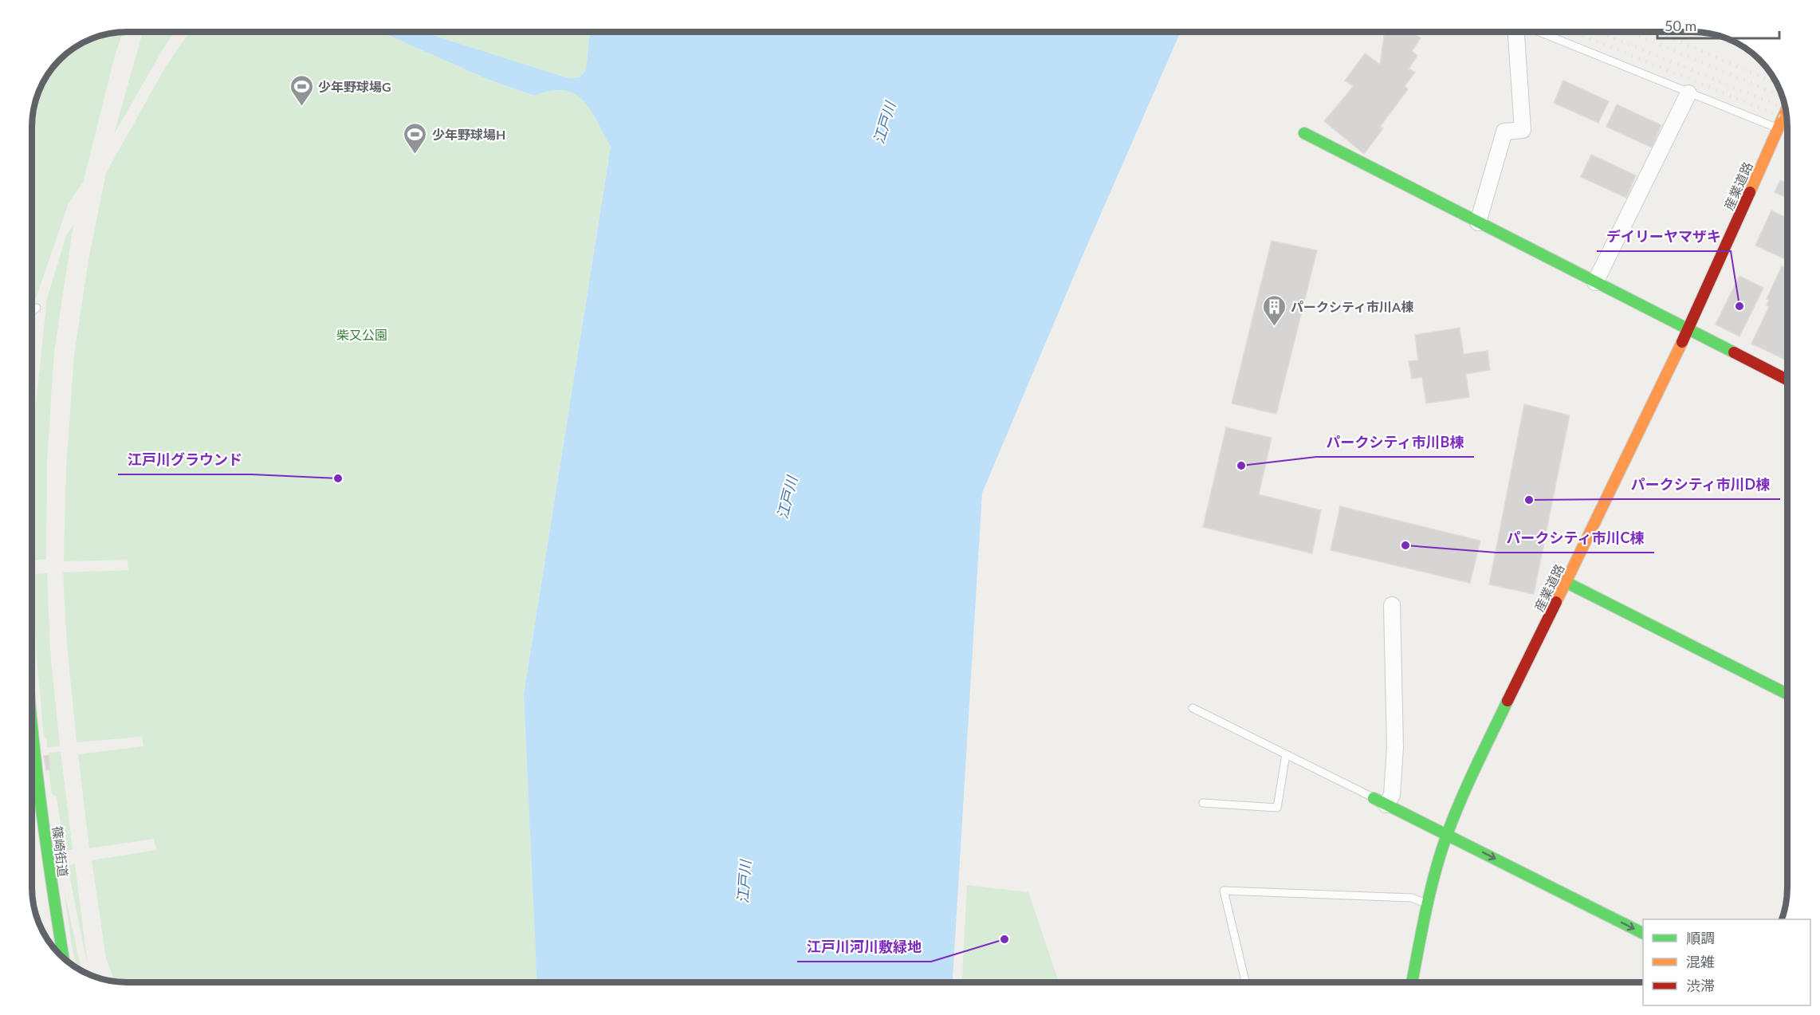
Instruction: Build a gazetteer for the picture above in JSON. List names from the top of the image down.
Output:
{
  "streets": {
    "main road": ["産業道路", "篠崎街道"]
  },
  "water": ["江戸川"],
  "parks": ["柴又公園"],
  "places": {
    "sports": ["少年野球場G", "少年野球場H"],
    "other": [
      "デイリーヤマザキ",
      "パークシティ市川B棟",
      "江戸川グラウンド",
      "パークシティ市川D棟",
      "パークシティ市川C棟",
      "江戸川河川敷緑地"
    ],
    "building": ["パークシティ市川A棟"]
  },
  "legend": ["順調", "混雑", "渋滞"],
  "scale_bar": "50 m"
}
